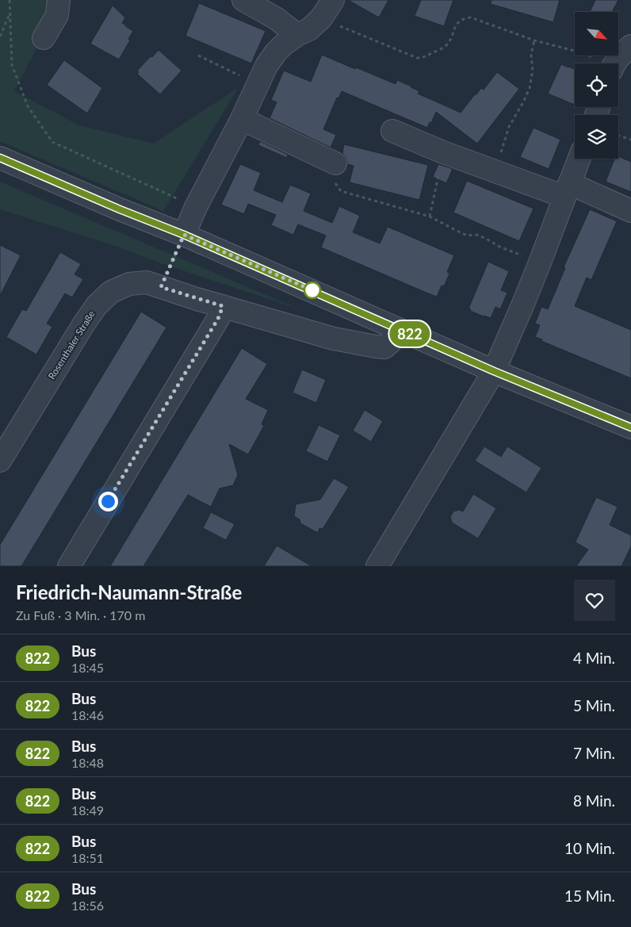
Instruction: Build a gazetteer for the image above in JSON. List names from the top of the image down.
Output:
{
  "streets": {
    "street": ["Rosenthaler Straße"]
  },
  "lines": ["bus line 822"],
  "north": "bottom right",
  "page": {
    "on_map": "822",
    "heading": ["Friedrich-Naumann-Straße", "Zu Fuß · 3 Min. · 170 m"],
    "list": [
      {
        "mark": "822",
        "name": "Bus",
        "note": "18:45",
        "value": "4 Min."
      },
      {
        "mark": "822",
        "name": "Bus",
        "note": "18:46",
        "value": "5 Min."
      },
      {
        "mark": "822",
        "name": "Bus",
        "note": "18:48",
        "value": "7 Min."
      },
      {
        "mark": "822",
        "name": "Bus",
        "note": "18:49",
        "value": "8 Min."
      },
      {
        "mark": "822",
        "name": "Bus",
        "note": "18:51",
        "value": "10 Min."
      },
      {
        "mark": "822",
        "name": "Bus",
        "note": "18:56",
        "value": "15 Min."
      }
    ]
  }
}
